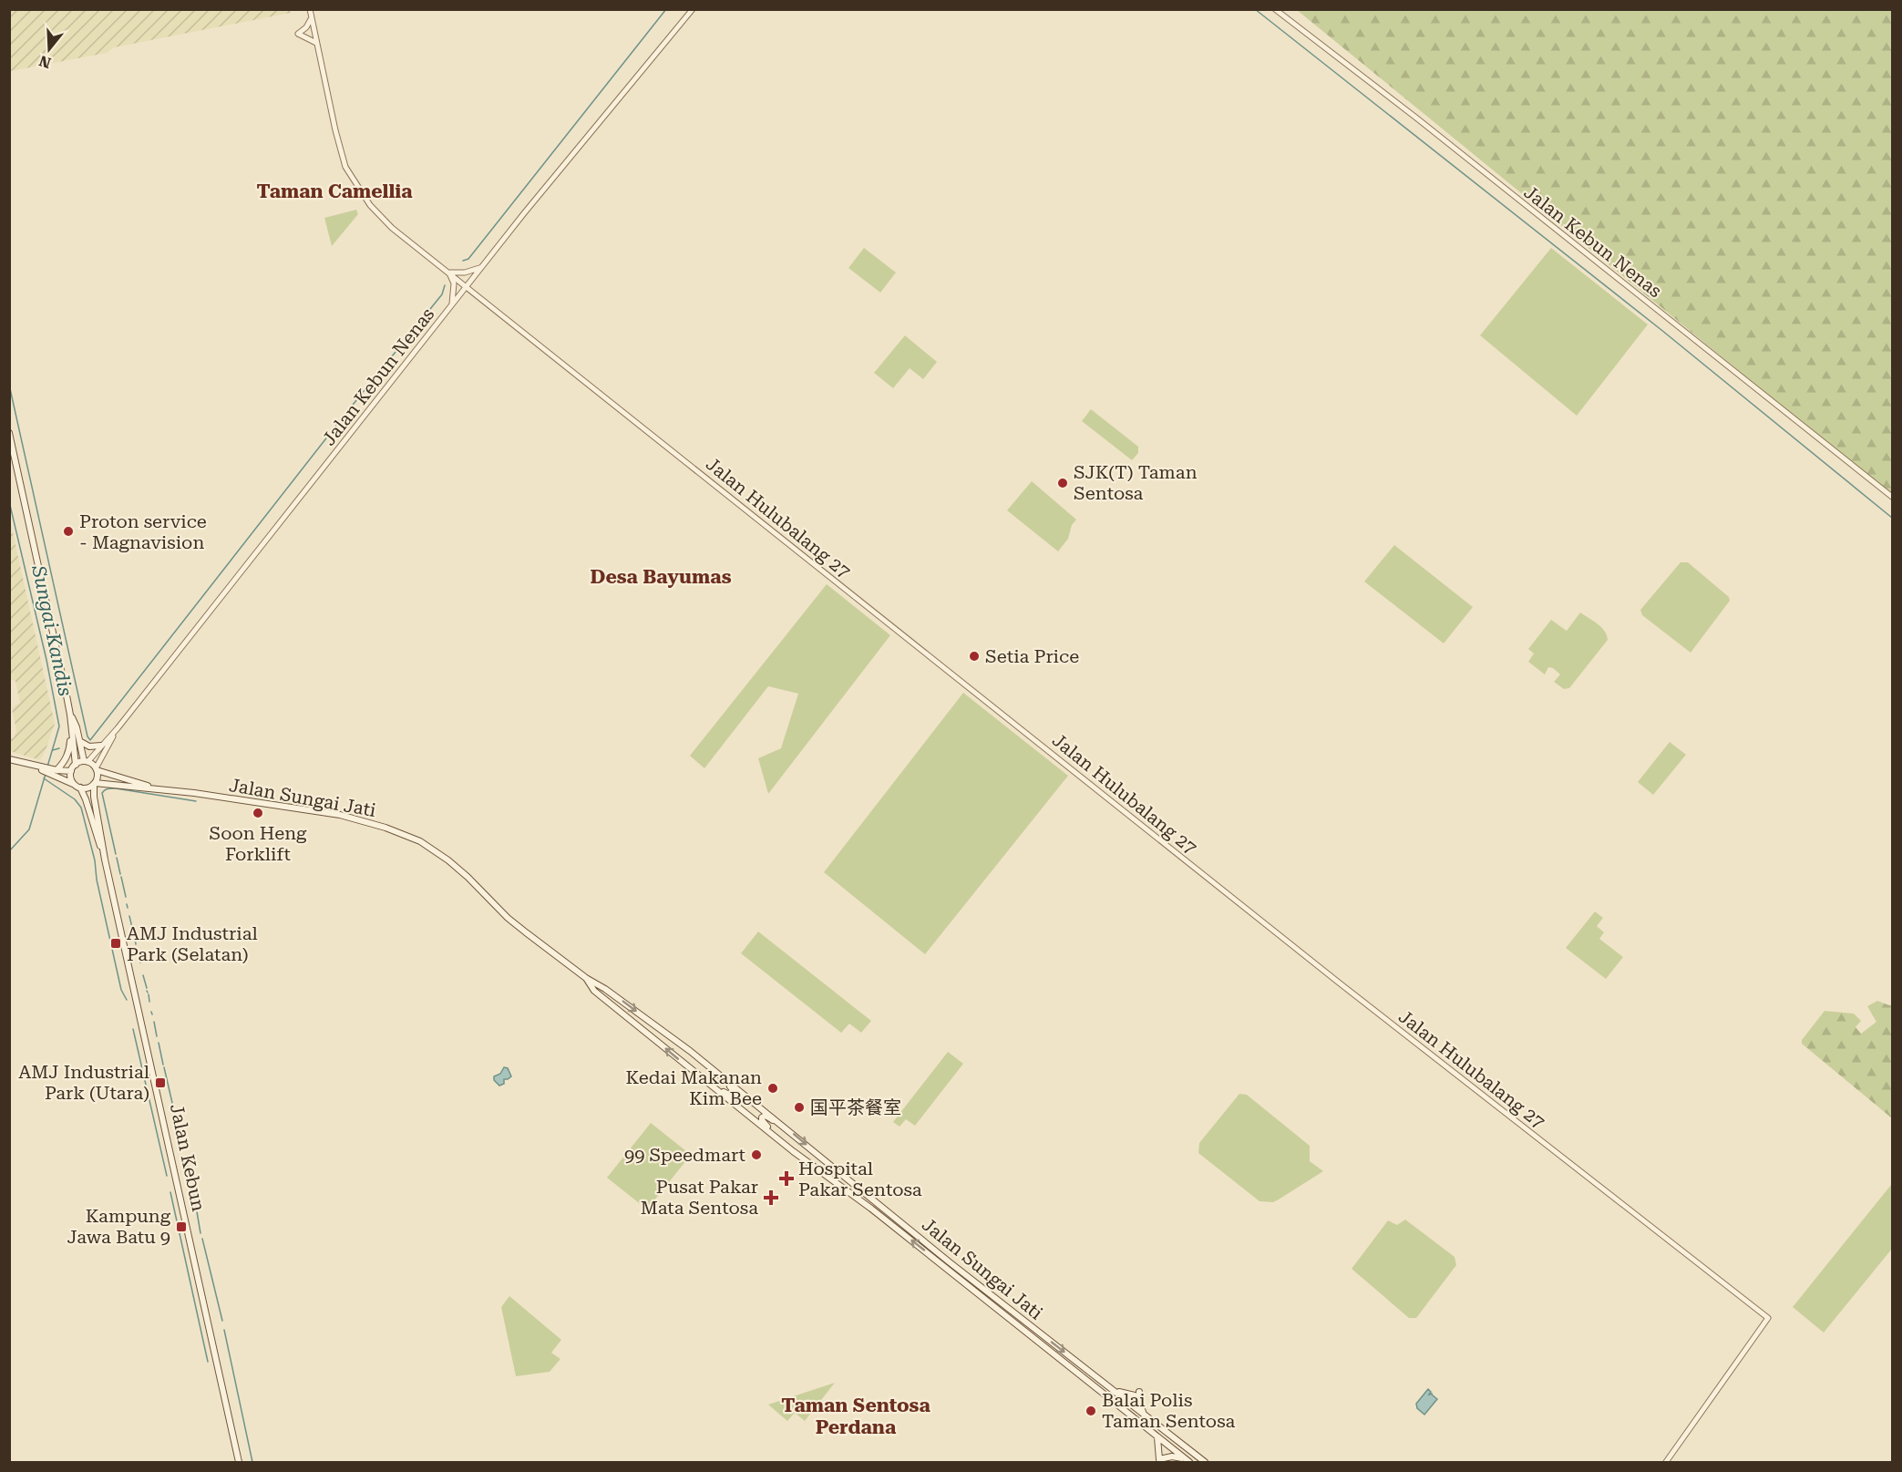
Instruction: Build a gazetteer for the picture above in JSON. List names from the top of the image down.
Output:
{
  "streets": {
    "main road": ["Jalan Sungai Jati", "Jalan Kebun"],
    "street": ["Jalan Kebun Nenas", "Jalan Hulubalang 27"]
  },
  "crossings": [
    ["Jalan Kebun Nenas", "Jalan Hulubalang 27"],
    ["Jalan Kebun Nenas", "Jalan Sungai Jati"],
    ["Jalan Kebun Nenas", "Jalan Kebun"],
    ["Jalan Sungai Jati", "Jalan Kebun"]
  ],
  "districts": ["Taman Camellia", "Desa Bayumas", "Taman Sentosa Perdana"],
  "water": ["Sungai Kandis"],
  "places": {
    "other": [
      "SJK(T) Taman Sentosa",
      "Proton service - Magnavision",
      "Setia Price",
      "Soon Heng Forklift",
      "Kedai Makanan Kim Bee",
      "国平茶餐室",
      "99 Speedmart",
      "Balai Polis Taman Sentosa"
    ],
    "transit": ["AMJ Industrial Park (Selatan)", "AMJ Industrial Park (Utara)", "Kampung Jawa Batu 9"],
    "health": ["Hospital Pakar Sentosa", "Pusat Pakar Mata Sentosa"]
  },
  "north": "bottom"
}
